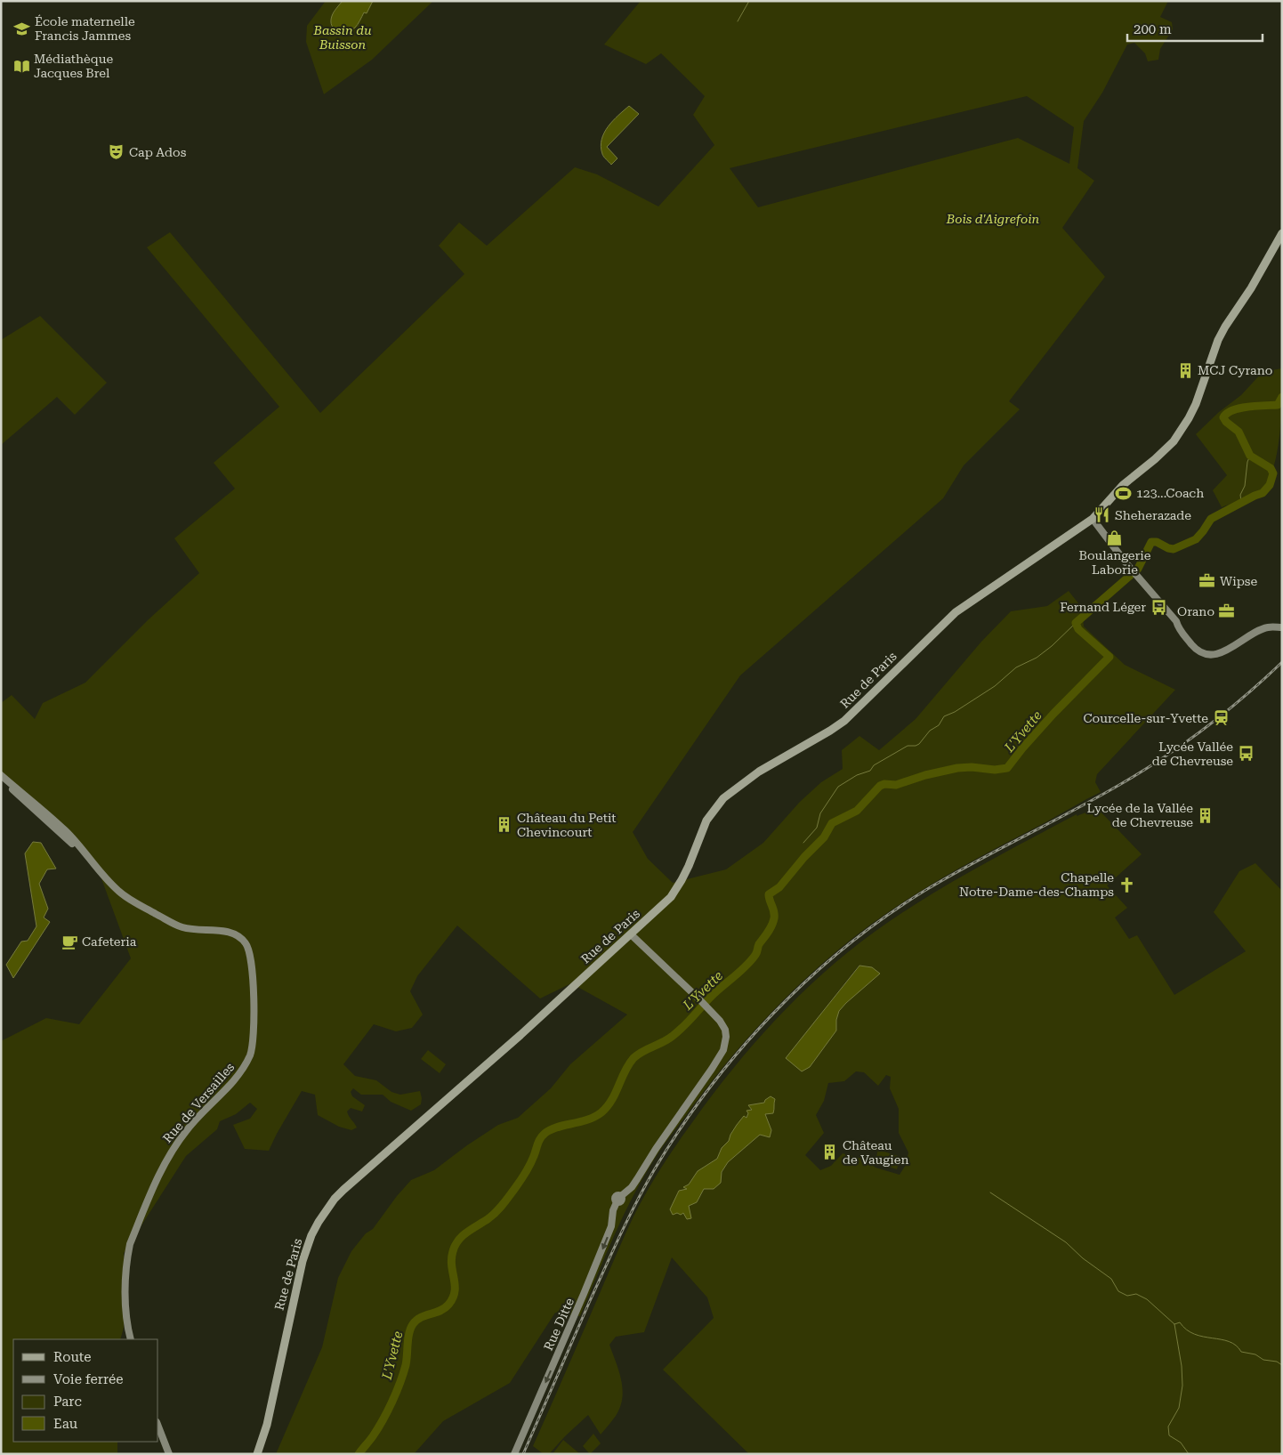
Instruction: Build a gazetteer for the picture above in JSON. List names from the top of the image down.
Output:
{
  "streets": {
    "main road": ["Rue de Paris"],
    "street": ["Rue de Versailles", "Rue Ditte"]
  },
  "crossings": [
    ["Rue de Paris", "Rue Ditte"]
  ],
  "one_way": ["Rue Ditte"],
  "water": ["L'Yvette"],
  "parks": ["Bassin du Buisson", "Bois d'Aigrefoin"],
  "places": {
    "school or university": ["École maternelle Francis Jammes"],
    "library": ["Médiathèque Jacques Brel"],
    "theatre": ["Cap Ados"],
    "building": [
      "MCJ Cyrano",
      "Lycée de la Vallée de Chevreuse",
      "Château du Petit Chevincourt",
      "Château de Vaugien"
    ],
    "sports": ["123...Coach"],
    "restaurant": ["Sheherazade"],
    "shop": ["Boulangerie Laborie"],
    "office": ["Wipse", "Orano"],
    "bus stop": ["Fernand Léger", "Lycée Vallée de Chevreuse"],
    "station": ["Courcelle-sur-Yvette"],
    "church": ["Chapelle Notre-Dame-des-Champs"],
    "cafe": ["Cafeteria"]
  },
  "legend": [
    "Route",
    "Voie ferrée",
    "Parc",
    "Eau"
  ],
  "scale_bar": "200 m"
}
